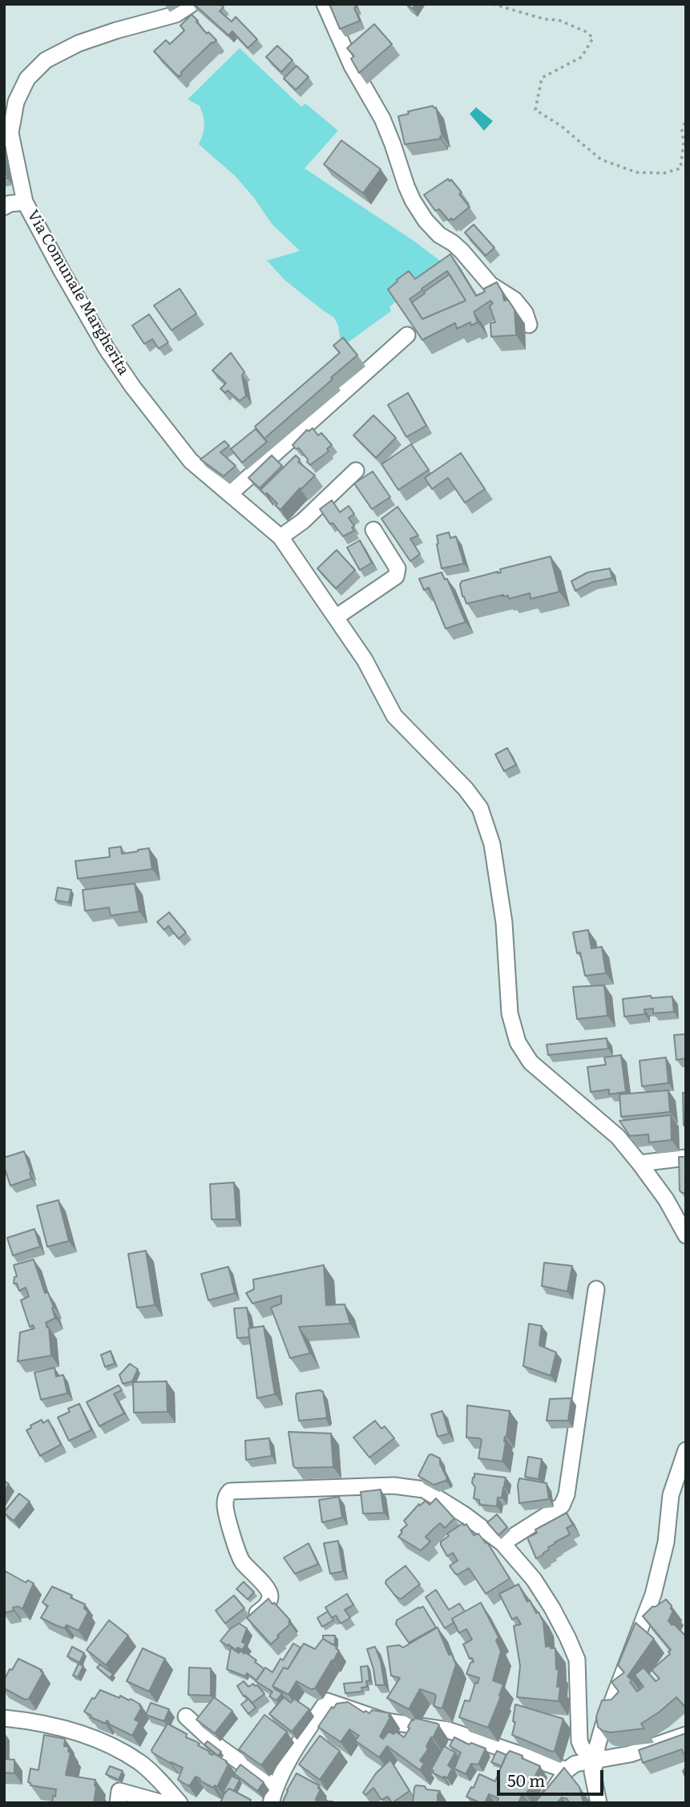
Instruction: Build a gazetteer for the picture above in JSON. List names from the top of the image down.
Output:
{
  "streets": {
    "street": ["Via Comunale Margherita"]
  },
  "scale_bar": "50 m"
}
